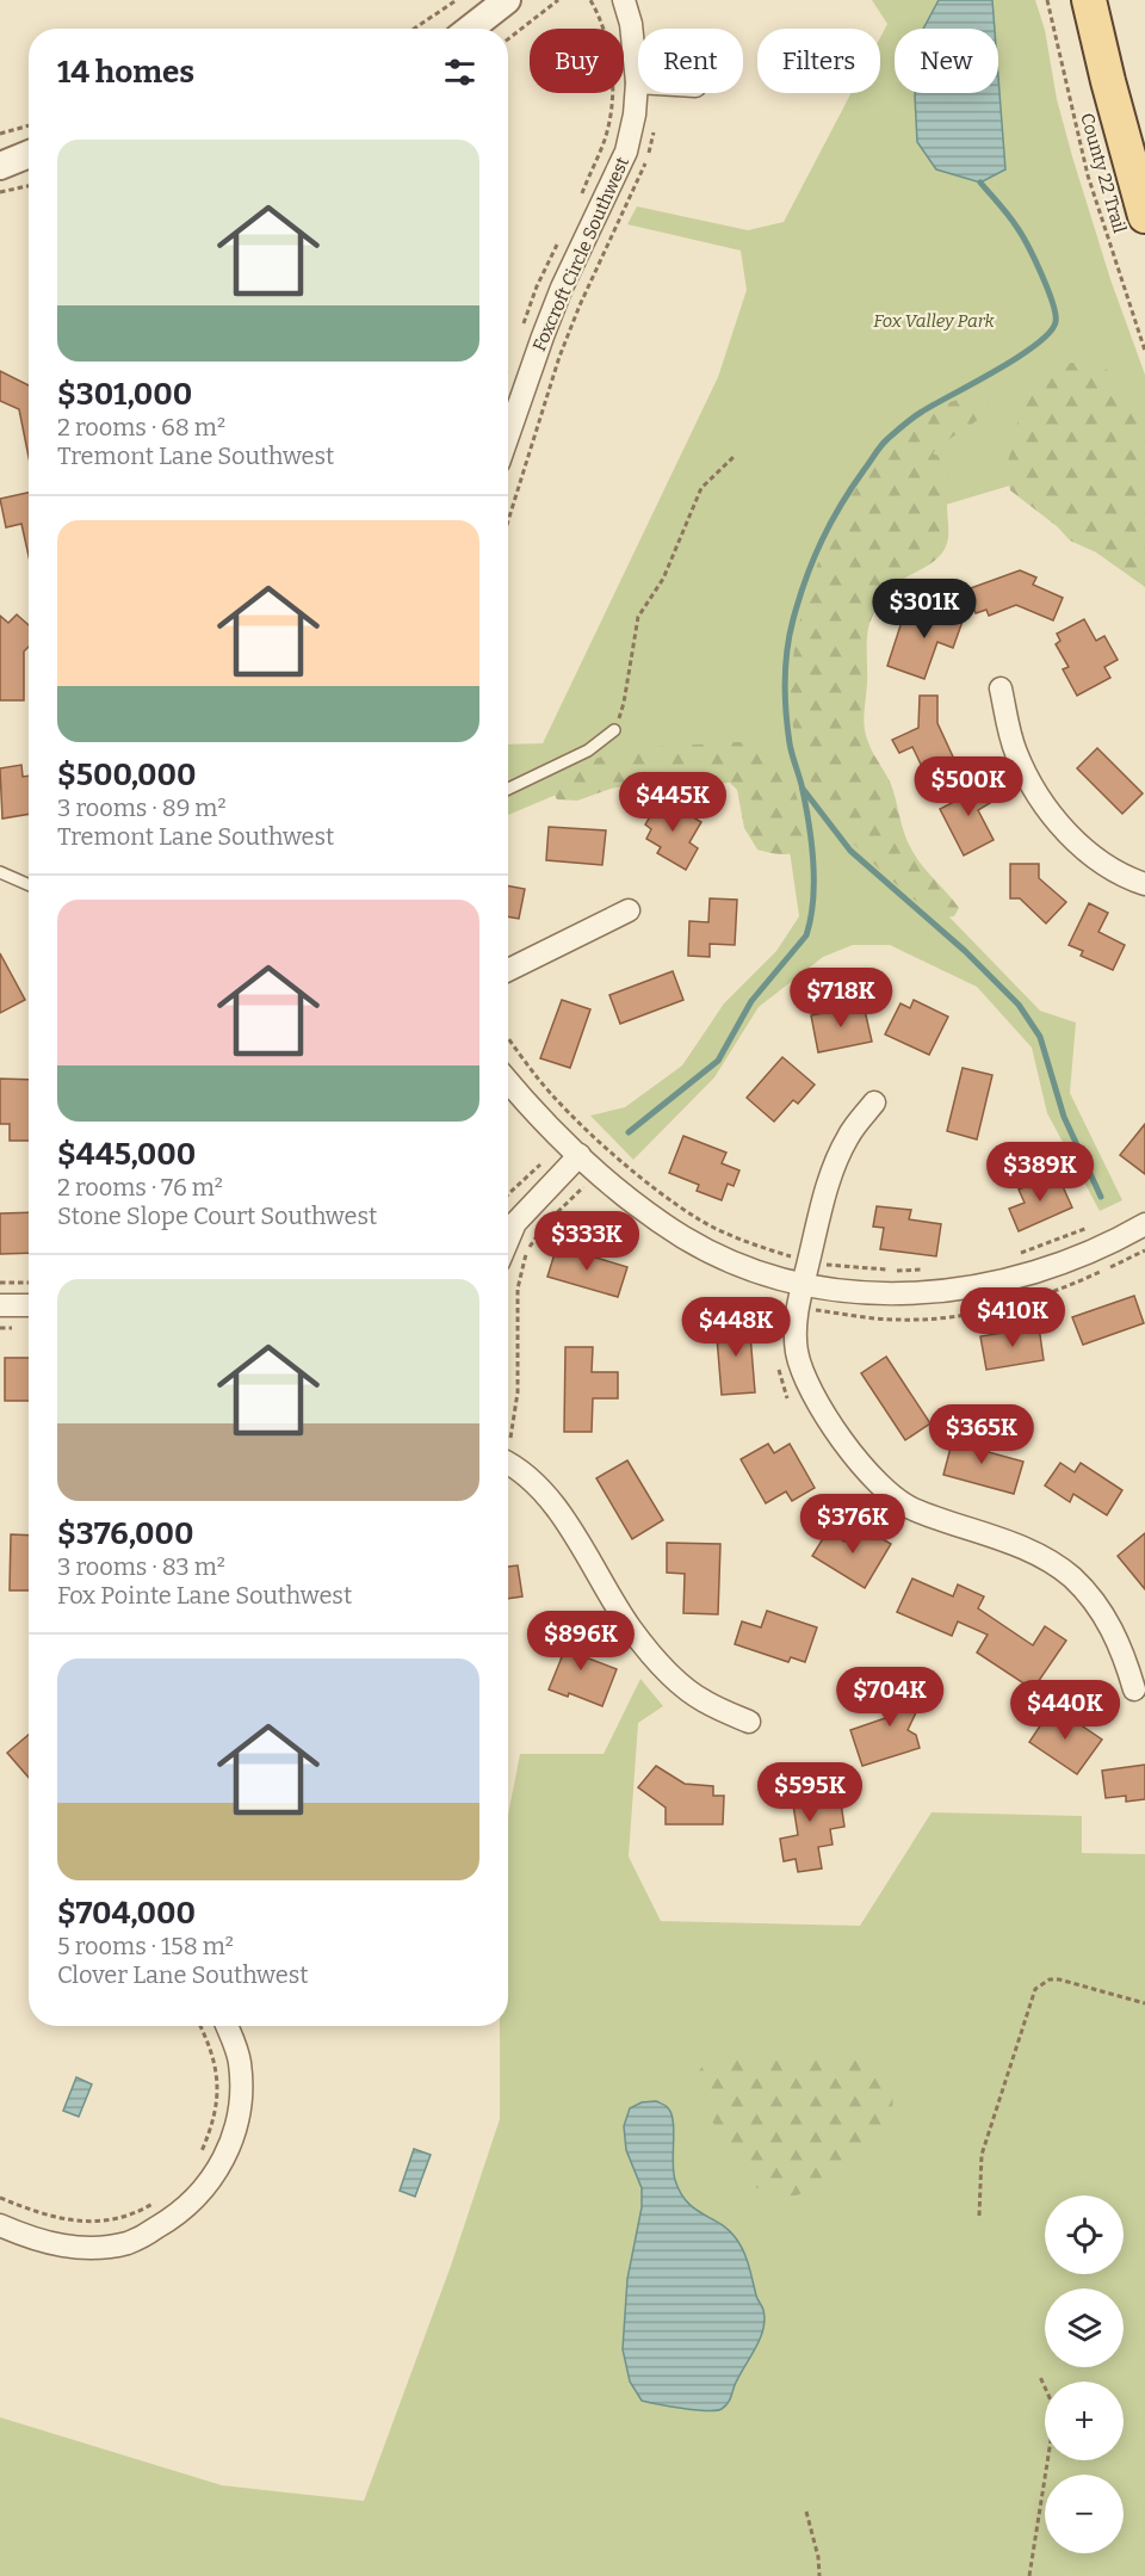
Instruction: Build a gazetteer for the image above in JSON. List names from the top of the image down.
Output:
{
  "streets": {
    "street": ["Foxcroft Circle Southwest"],
    "path": ["County 22 Trail"]
  },
  "parks": ["Fox Valley Park"],
  "page": {
    "chip": [
      "Buy",
      "Rent",
      "Filters",
      "New"
    ],
    "heading": "14 homes",
    "list": [
      {
        "name": "$301,000",
        "note": "2 rooms · 68 m² · Tremont Lane Southwest"
      },
      {
        "name": "$500,000",
        "note": "3 rooms · 89 m² · Tremont Lane Southwest"
      },
      {
        "name": "$445,000",
        "note": "2 rooms · 76 m² · Stone Slope Court Southwest"
      },
      {
        "name": "$376,000",
        "note": "3 rooms · 83 m² · Fox Pointe Lane Southwest"
      },
      {
        "name": "$704,000",
        "note": "5 rooms · 158 m² · Clover Lane Southwest"
      }
    ],
    "price": [
      "$301K",
      "$500K",
      "$445K",
      "$718K",
      "$389K",
      "$333K",
      "$410K",
      "$448K",
      "$365K",
      "$376K",
      "$896K",
      "$704K",
      "$440K",
      "$595K"
    ],
    "map_buttons": ["+", "−"]
  }
}
